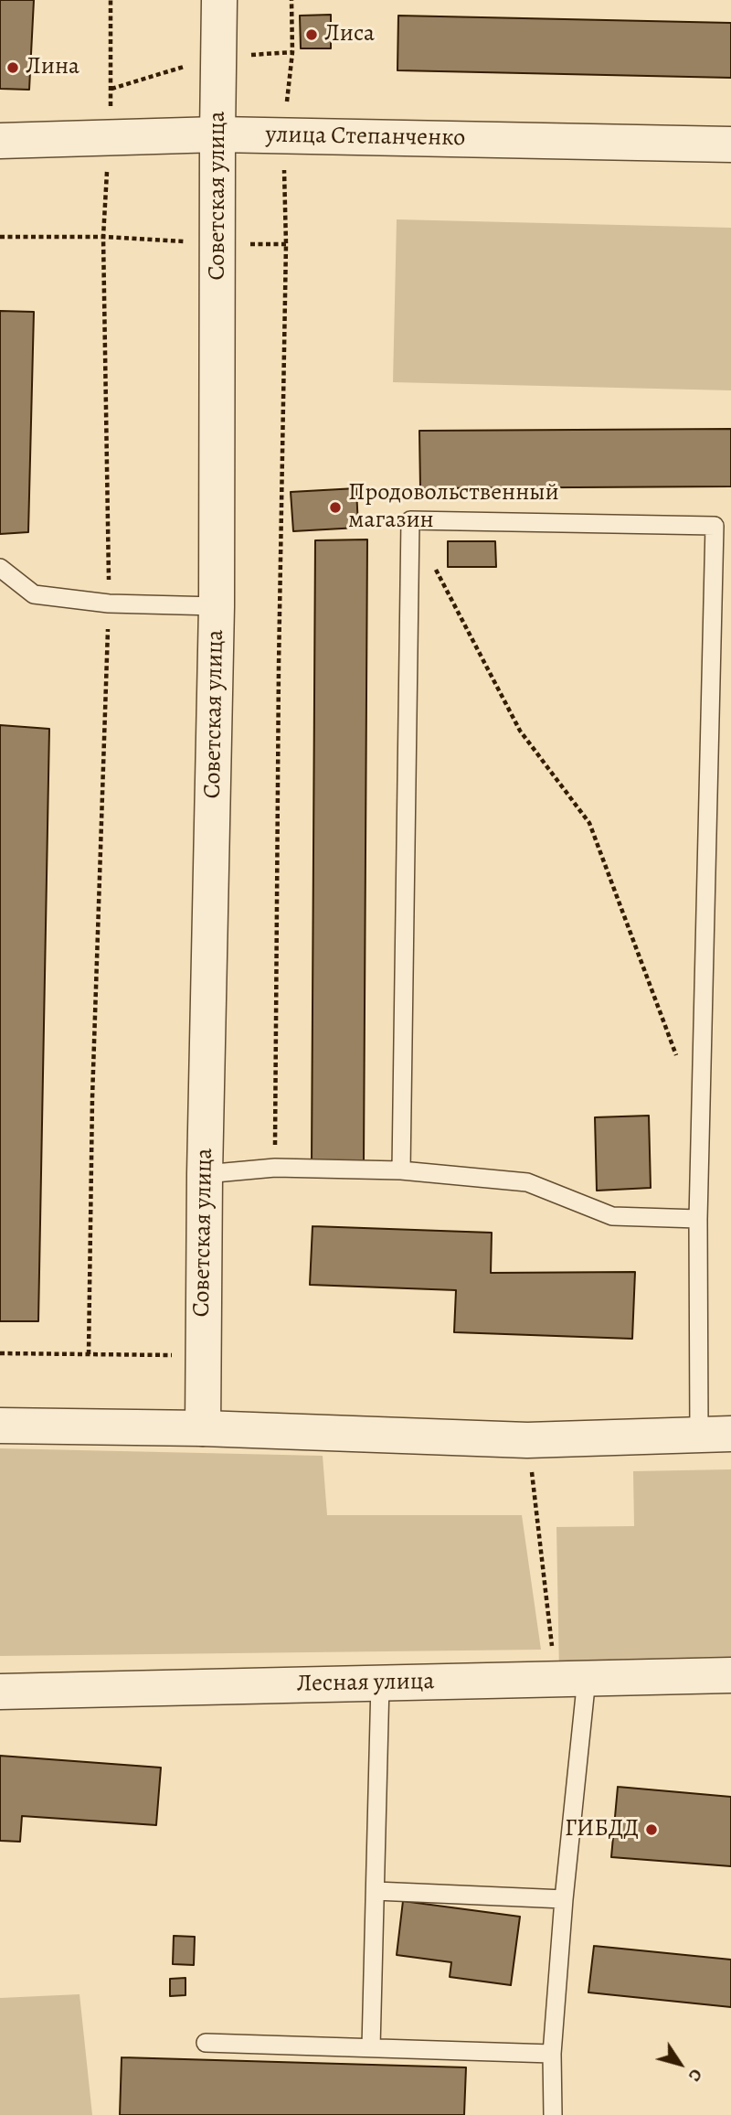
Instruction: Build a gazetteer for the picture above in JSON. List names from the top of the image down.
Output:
{
  "streets": {
    "street": ["улица Степанченко", "Советская улица", "Лесная улица"]
  },
  "crossings": [
    ["улица Степанченко", "Советская улица"]
  ],
  "places": [
    "Лиса",
    "Лина",
    "Продовольственный магазин",
    "ГИБДД"
  ],
  "north": "bottom right"
}
